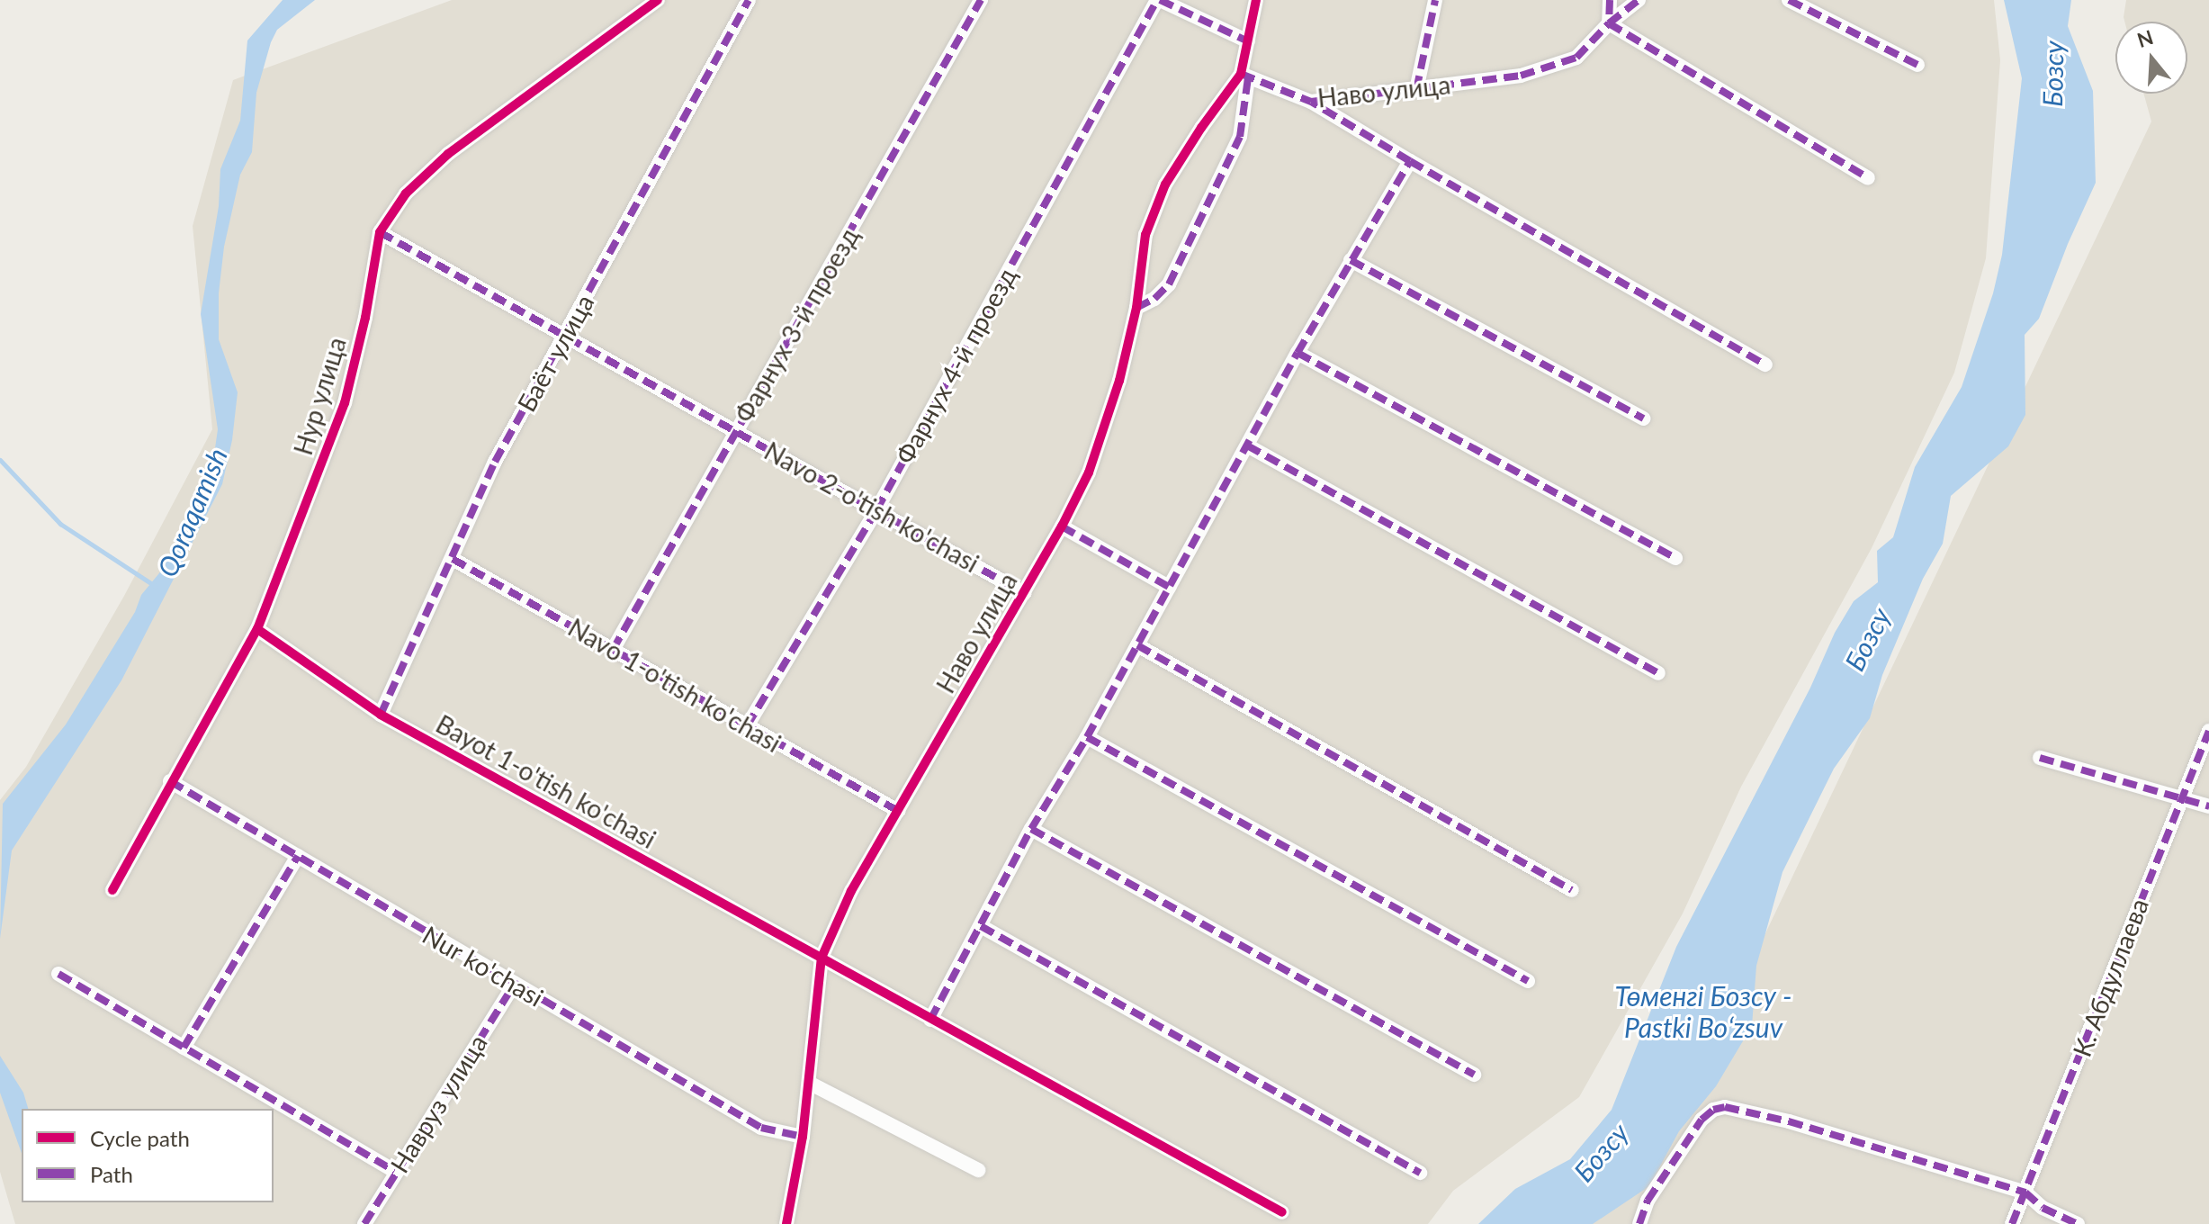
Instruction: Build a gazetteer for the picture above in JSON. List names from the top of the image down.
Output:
{
  "streets": {
    "street": [
      "Наво улица",
      "Фарнух 3-й проезд",
      "Баёт улица",
      "Фарнух 4-й проезд",
      "Нур улица",
      "Navo 2-o'tish ko'chasi",
      "Navo 1-o'tish ko'chasi",
      "Bayot 1-o'tish ko'chasi",
      "Nur ko'chasi",
      "К. Абдуллаева",
      "Навруз улица"
    ]
  },
  "crossings": [
    ["Наво улица", "Navo 2-o'tish ko'chasi"],
    ["Наво улица", "Navo 1-o'tish ko'chasi"],
    ["Наво улица", "Bayot 1-o'tish ko'chasi"],
    ["Наво улица", "Nur ko'chasi"],
    ["Фарнух 3-й проезд", "Navo 2-o'tish ko'chasi"],
    ["Фарнух 3-й проезд", "Navo 1-o'tish ko'chasi"],
    ["Баёт улица", "Navo 2-o'tish ko'chasi"],
    ["Баёт улица", "Navo 1-o'tish ko'chasi"],
    ["Баёт улица", "Bayot 1-o'tish ko'chasi"],
    ["Фарнух 4-й проезд", "Navo 2-o'tish ko'chasi"],
    ["Фарнух 4-й проезд", "Navo 1-o'tish ko'chasi"],
    ["Нур улица", "Navo 2-o'tish ko'chasi"],
    ["Нур улица", "Bayot 1-o'tish ko'chasi"],
    ["Нур улица", "Nur ko'chasi"],
    ["Nur ko'chasi", "Навруз улица"]
  ],
  "water": ["Бозсу", "Qoraqamish", "Төменгі Бозсу - Pastki Boʻzsuv"],
  "legend": ["Cycle path", "Path"],
  "north": "top"
}
